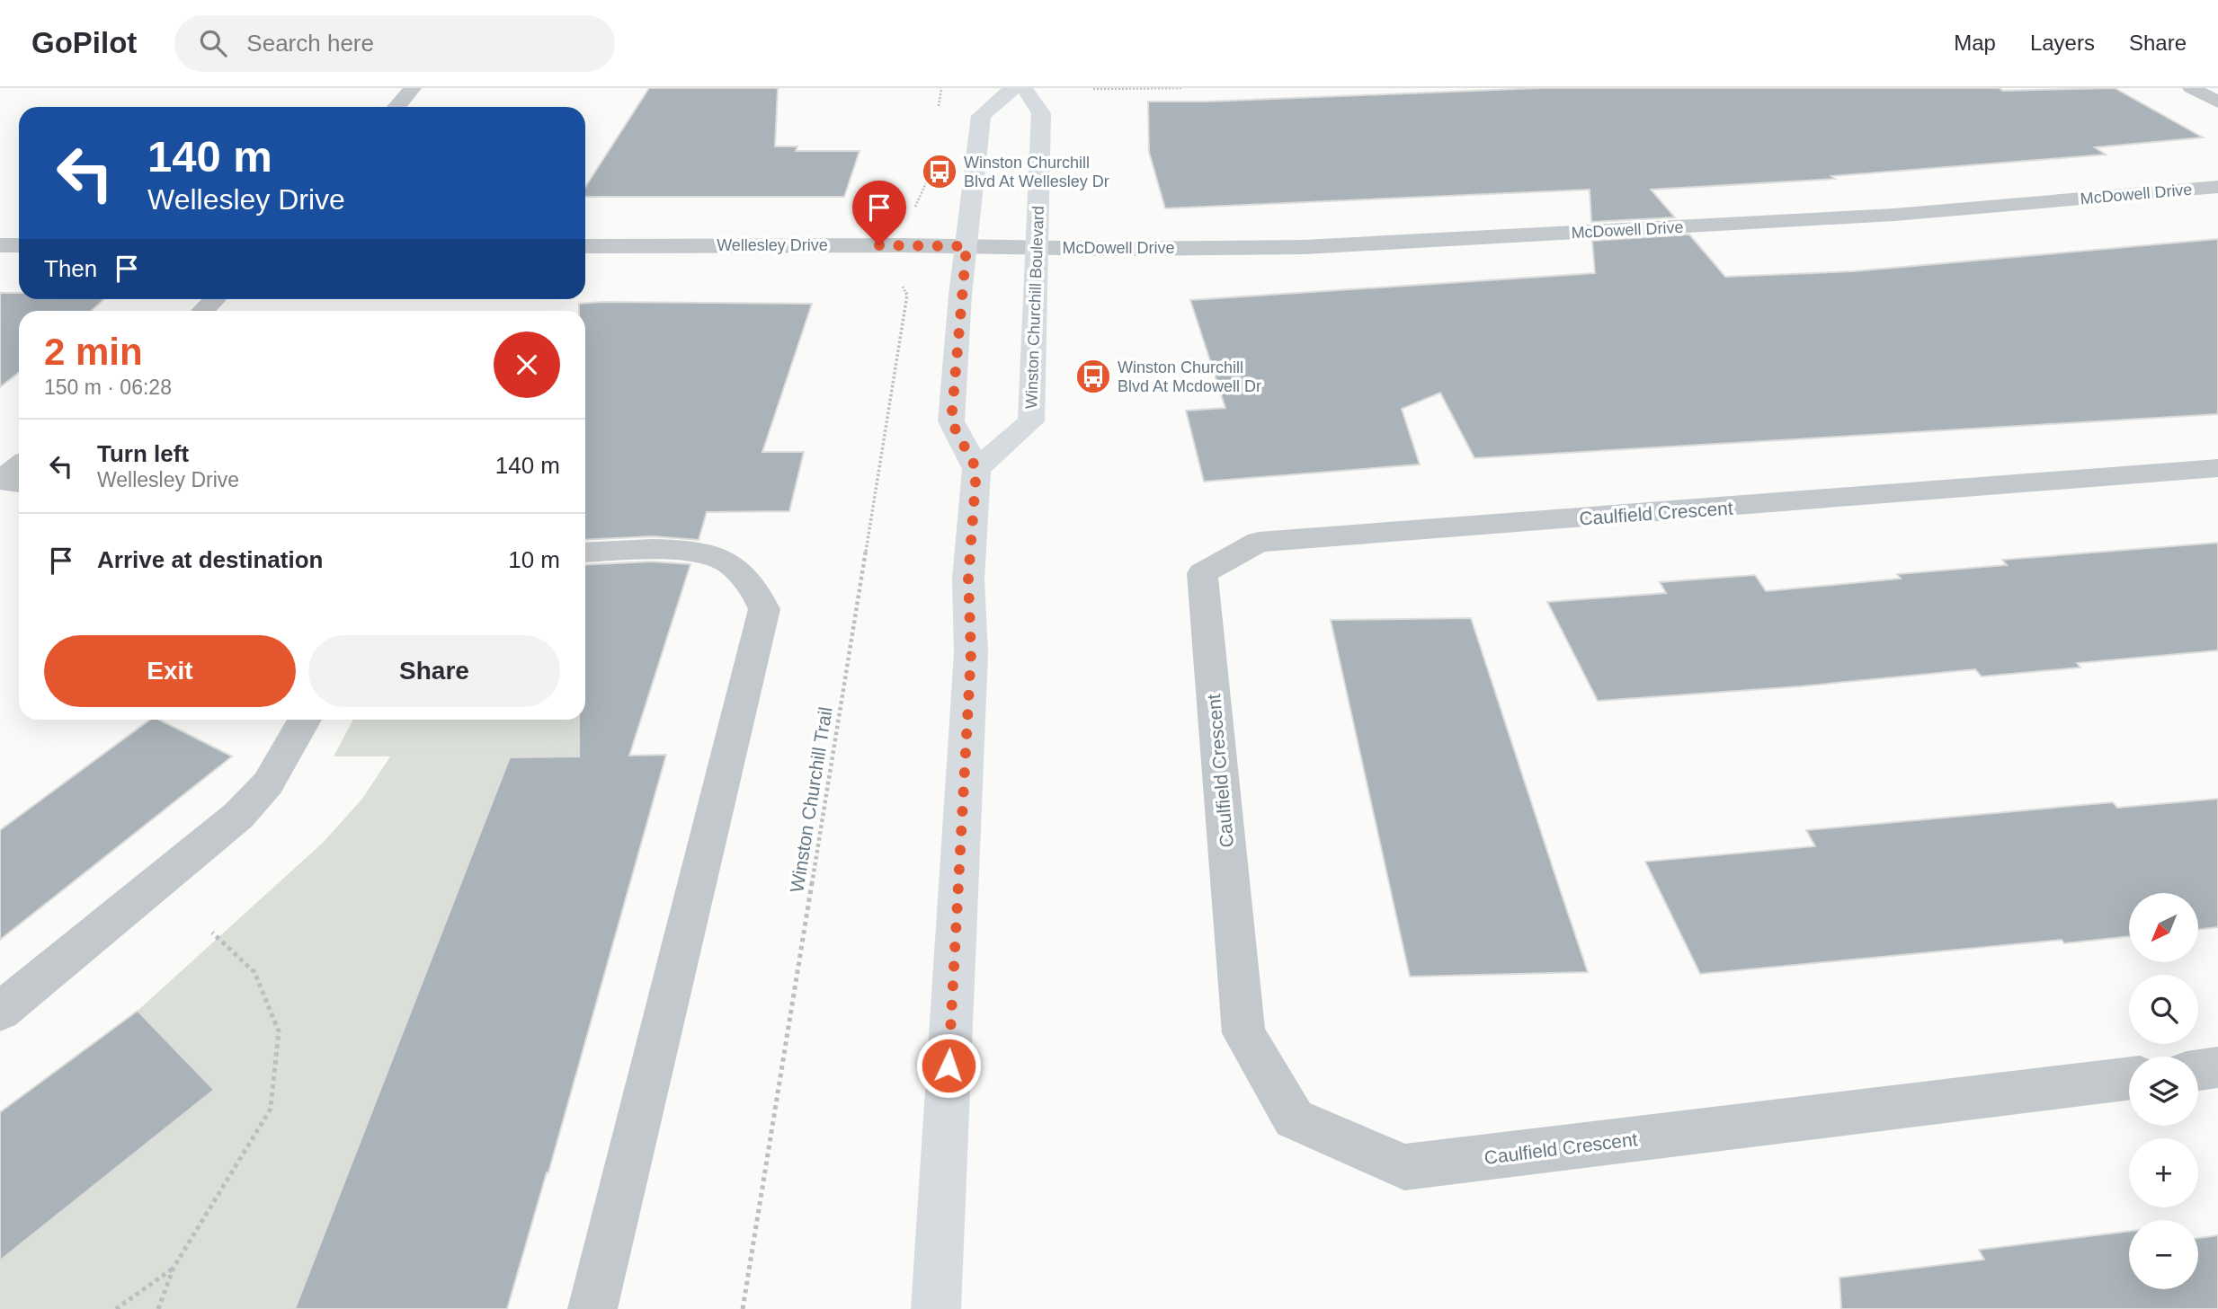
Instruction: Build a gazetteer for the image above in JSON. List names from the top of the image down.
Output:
{
  "streets": {
    "main road": ["Winston Churchill Boulevard"],
    "street": ["McDowell Drive", "Wellesley Drive", "Caulfield Crescent"],
    "path": ["Winston Churchill Trail"]
  },
  "crossings": [
    ["McDowell Drive", "Wellesley Drive"],
    ["McDowell Drive", "Winston Churchill Boulevard"]
  ],
  "places": {
    "bus stop": ["Winston Churchill Blvd At Wellesley Dr", "Winston Churchill Blvd At Mcdowell Dr"]
  },
  "north": "bottom left",
  "page": {
    "header": "GoPilot",
    "search": "Search here",
    "nav": ["Map", "Layers", "Share"],
    "turn": ["140 m", "Wellesley Drive"],
    "then": "Then",
    "heading": ["2 min", "150 m · 06:28"],
    "list": [
      {
        "name": "Turn left",
        "note": "Wellesley Drive",
        "value": "140 m"
      },
      {
        "name": "Arrive at destination",
        "value": "10 m"
      }
    ],
    "buttons": ["Exit", "Share"],
    "map_buttons": ["+", "−"]
  }
}
